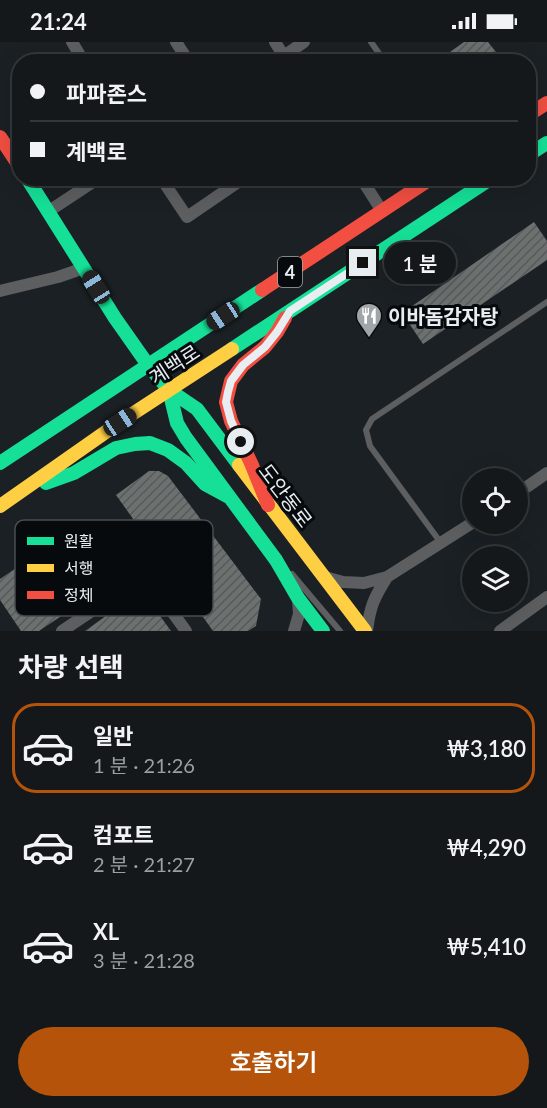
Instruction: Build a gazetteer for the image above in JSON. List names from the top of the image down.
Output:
{
  "streets": {
    "main road": ["4", "계백로", "도안동로"]
  },
  "crossings": [
    ["계백로", "도안동로"]
  ],
  "places": {
    "restaurant": ["이바돔감자탕"]
  },
  "legend": ["원활", "서행", "정체"],
  "page": {
    "status": "21:24",
    "banner": ["파파존스", "계백로"],
    "bubble": "1 분",
    "heading": "차량 선택",
    "list": [
      {
        "name": "일반",
        "note": "1 분 · 21:26",
        "value": "₩3,180"
      },
      {
        "name": "컴포트",
        "note": "2 분 · 21:27",
        "value": "₩4,290"
      },
      {
        "name": "XL",
        "note": "3 분 · 21:28",
        "value": "₩5,410"
      }
    ],
    "buttons": "호출하기"
  }
}
